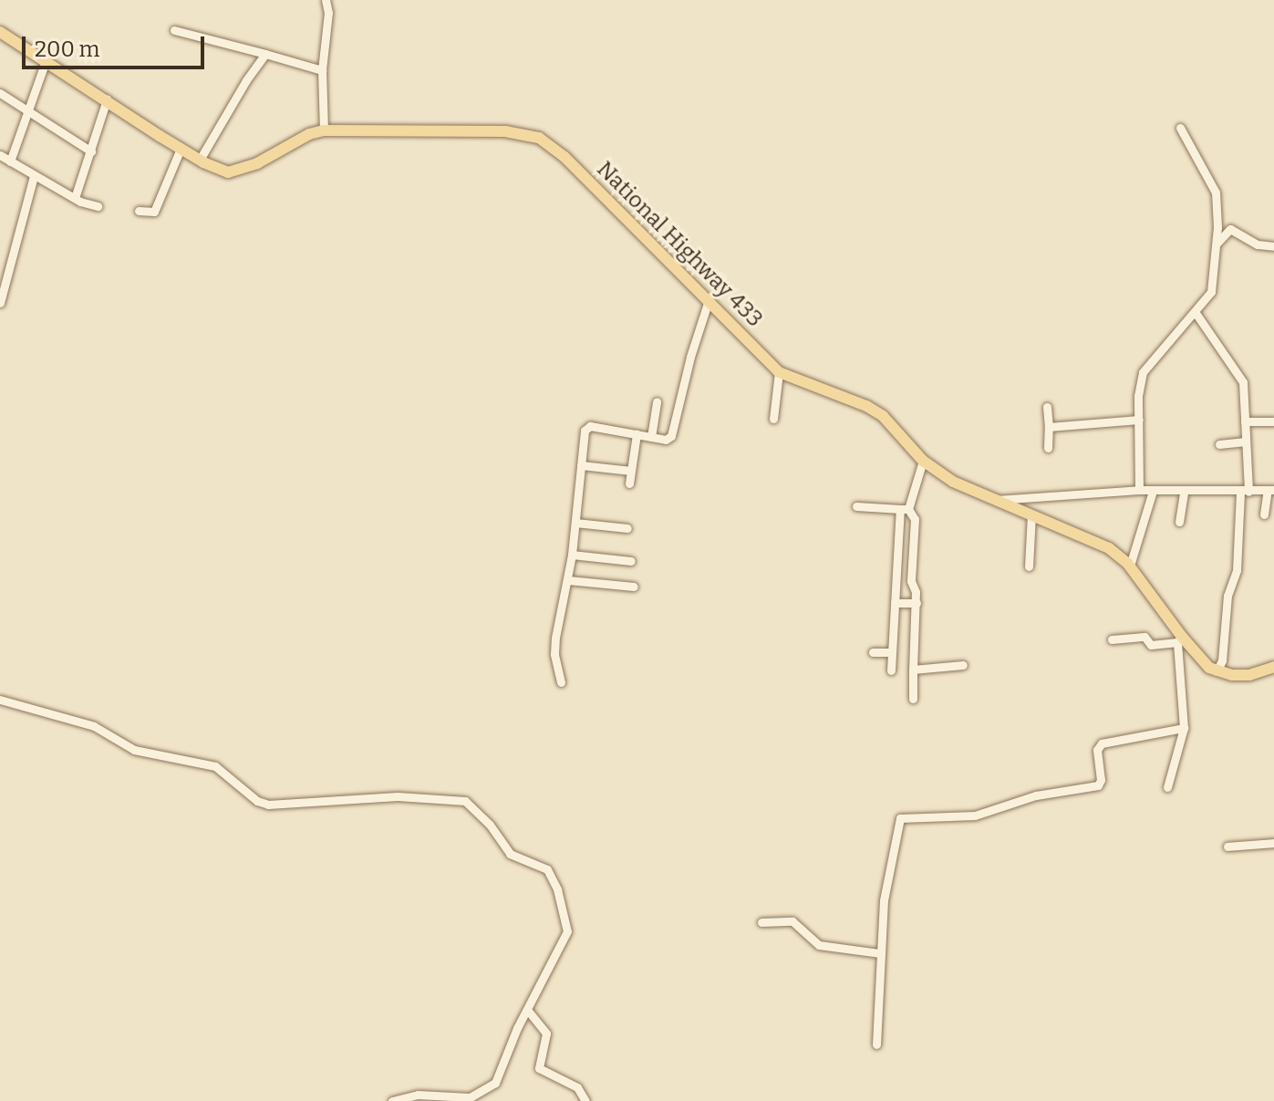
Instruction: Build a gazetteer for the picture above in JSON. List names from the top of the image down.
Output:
{
  "streets": {
    "main road": ["National Highway 433"]
  },
  "scale_bar": "200 m"
}
